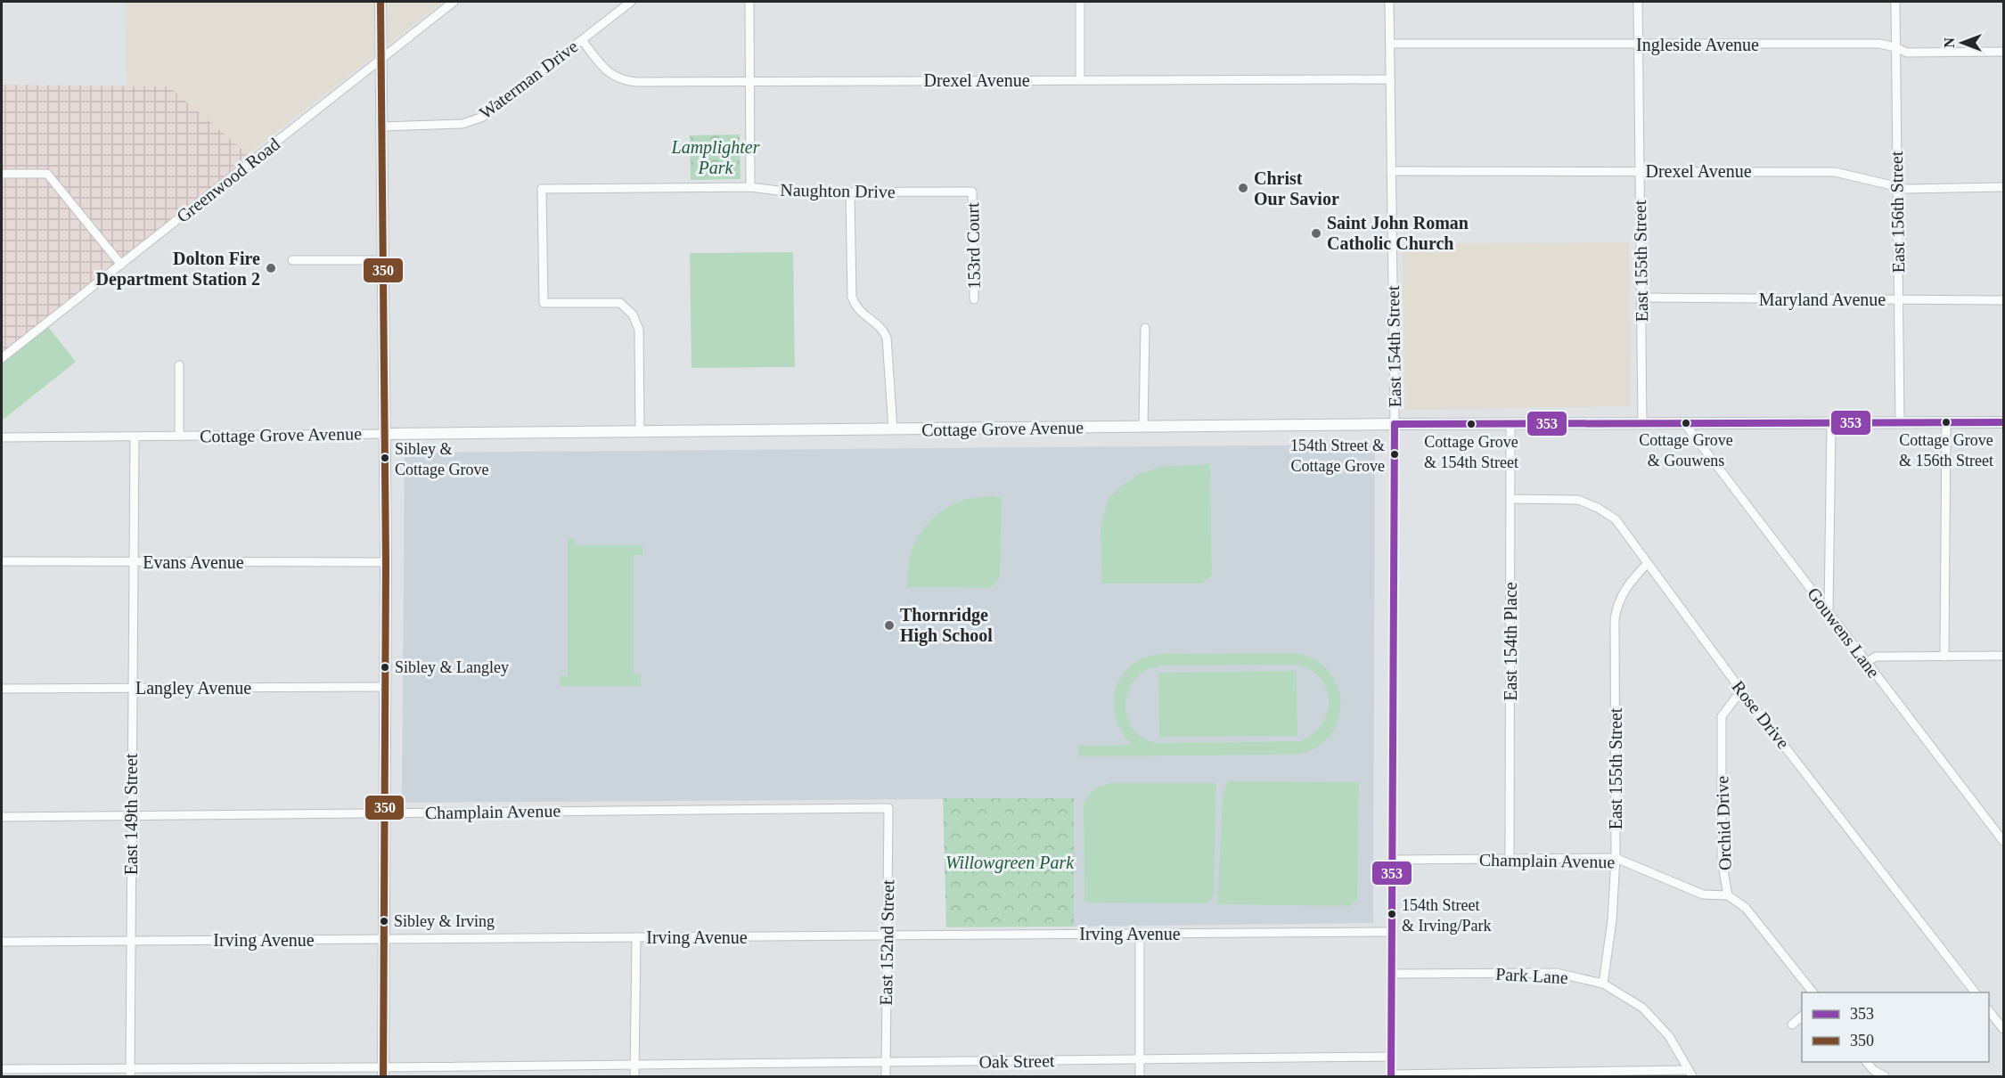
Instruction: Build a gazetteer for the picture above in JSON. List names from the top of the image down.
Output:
{
  "streets": {
    "main road": ["Cottage Grove Avenue"],
    "street": [
      "Ingleside Avenue",
      "Waterman Drive",
      "Drexel Avenue",
      "Greenwood Road",
      "Naughton Drive",
      "East 156th Street",
      "153rd Court",
      "East 155th Street",
      "Maryland Avenue",
      "East 154th Street",
      "Evans Avenue",
      "Gouwens Lane",
      "East 154th Place",
      "Langley Avenue",
      "Rose Drive",
      "Champlain Avenue",
      "East 149th Street",
      "Orchid Drive",
      "Irving Avenue",
      "East 152nd Street",
      "Park Lane",
      "Oak Street"
    ]
  },
  "crossings": [
    ["Ingleside Avenue", "East 156th Street"],
    ["Ingleside Avenue", "East 155th Street"],
    ["Ingleside Avenue", "East 154th Street"],
    ["Waterman Drive", "Drexel Avenue"],
    ["Drexel Avenue", "East 156th Street"],
    ["Drexel Avenue", "East 155th Street"],
    ["Drexel Avenue", "East 154th Street"],
    ["Naughton Drive", "153rd Court"],
    ["Naughton Drive", "Cottage Grove Avenue"],
    ["East 156th Street", "Maryland Avenue"],
    ["East 156th Street", "Cottage Grove Avenue"],
    ["East 155th Street", "Maryland Avenue"],
    ["East 155th Street", "Cottage Grove Avenue"],
    ["East 155th Street", "Rose Drive"],
    ["East 155th Street", "Champlain Avenue"],
    ["East 155th Street", "Park Lane"],
    ["East 154th Street", "Cottage Grove Avenue"],
    ["East 154th Street", "Champlain Avenue"],
    ["East 154th Street", "Irving Avenue"],
    ["East 154th Street", "Park Lane"],
    ["East 154th Street", "Oak Street"],
    ["Cottage Grove Avenue", "Gouwens Lane"],
    ["Cottage Grove Avenue", "East 154th Place"],
    ["Evans Avenue", "East 149th Street"],
    ["East 154th Place", "Rose Drive"],
    ["East 154th Place", "Champlain Avenue"],
    ["Langley Avenue", "East 149th Street"],
    ["Rose Drive", "Orchid Drive"],
    ["Champlain Avenue", "East 149th Street"],
    ["Champlain Avenue", "Orchid Drive"],
    ["Champlain Avenue", "East 152nd Street"],
    ["East 149th Street", "Irving Avenue"],
    ["East 149th Street", "Oak Street"],
    ["Irving Avenue", "East 152nd Street"],
    ["East 152nd Street", "Oak Street"]
  ],
  "parks": ["Lamplighter Park", "Willowgreen Park"],
  "places": [
    "Christ Our Savior",
    "Saint John Roman Catholic Church",
    "Dolton Fire Department Station 2",
    "Cottage Grove & 156th Street",
    "Cottage Grove & Gouwens",
    "Cottage Grove & 154th Street",
    "154th Street & Cottage Grove",
    "Sibley & Cottage Grove",
    "Thornridge High School",
    "Sibley & Langley",
    "154th Street & Irving/Park",
    "Sibley & Irving"
  ],
  "lines": ["transit line 350", "transit line 353"],
  "legend": ["353", "350"],
  "north": "left"
}
